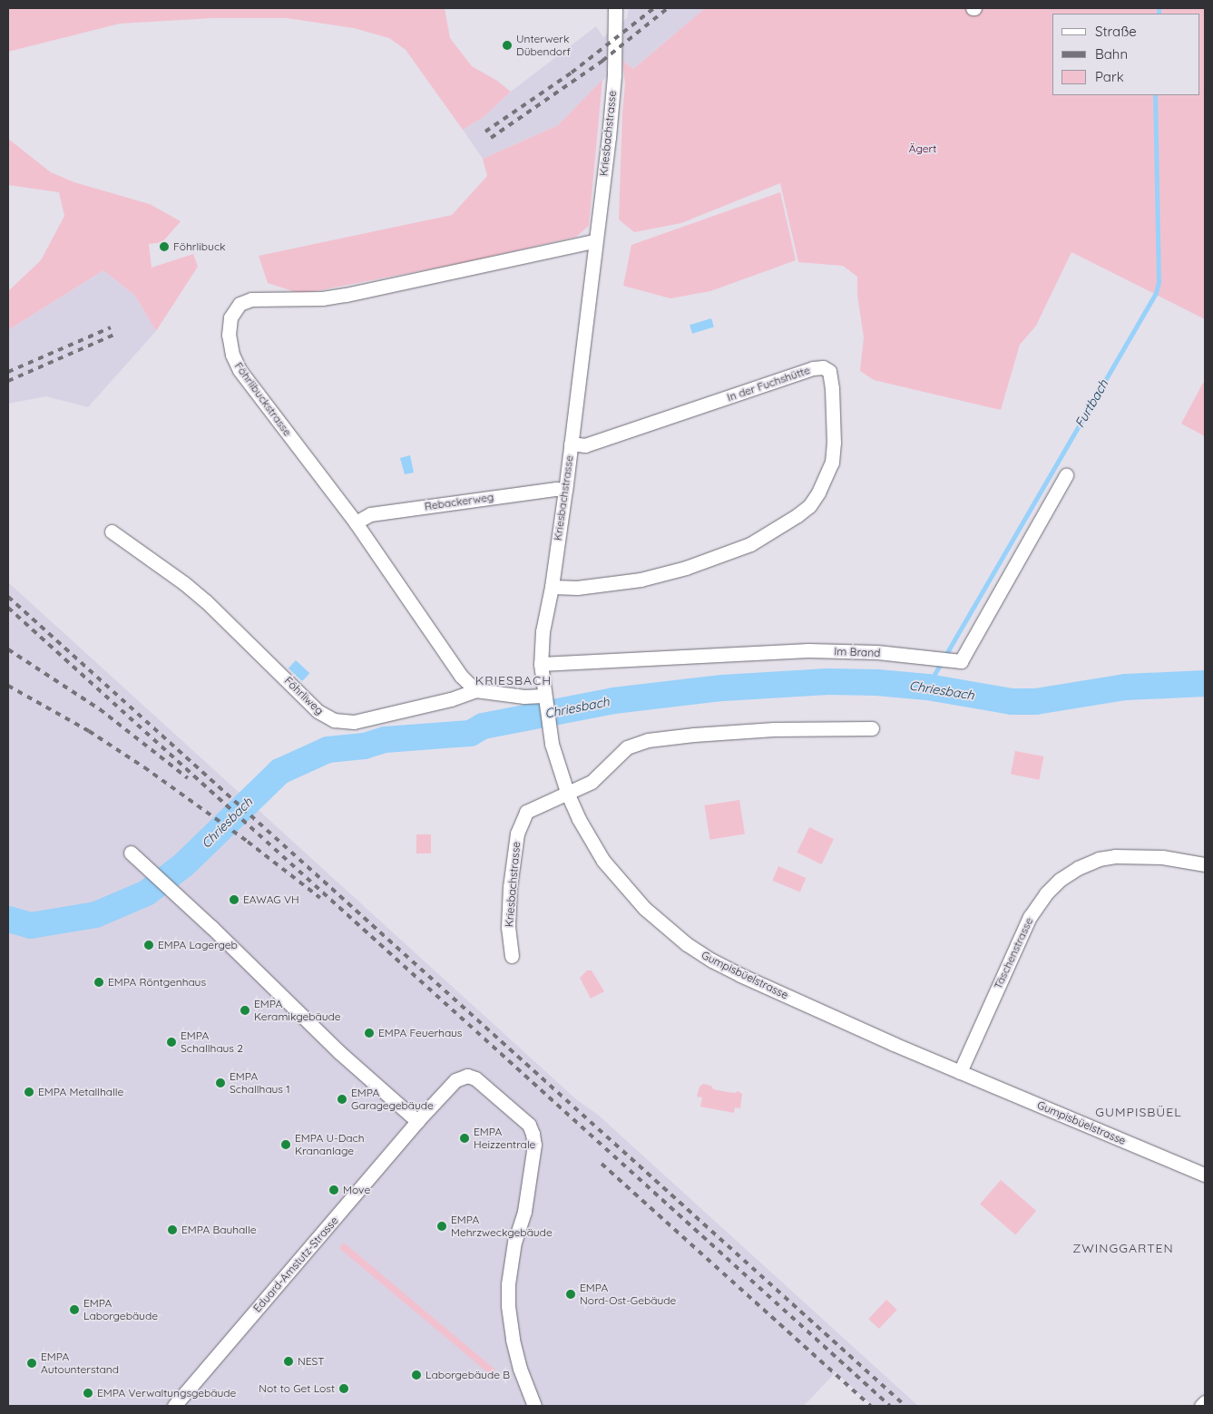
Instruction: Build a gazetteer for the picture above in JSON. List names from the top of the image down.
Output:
{
  "streets": {
    "street": [
      "Kriesbachstrasse",
      "In der Fuchshütte",
      "Föhrlibuckstrasse",
      "Rebackerweg",
      "Im Brand",
      "Föhrliweg",
      "Täschenstrasse",
      "Gumpisbüelstrasse",
      "Eduard-Amstutz-Strasse"
    ]
  },
  "crossings": [
    ["Kriesbachstrasse", "In der Fuchshütte"],
    ["Kriesbachstrasse", "Föhrlibuckstrasse"],
    ["Kriesbachstrasse", "Rebackerweg"],
    ["Kriesbachstrasse", "Im Brand"],
    ["Kriesbachstrasse", "Föhrliweg"],
    ["Kriesbachstrasse", "Gumpisbüelstrasse"],
    ["Föhrlibuckstrasse", "Rebackerweg"],
    ["Föhrlibuckstrasse", "Föhrliweg"],
    ["Täschenstrasse", "Gumpisbüelstrasse"]
  ],
  "districts": ["KRIESBACH", "GUMPISBÜEL", "ZWINGGARTEN"],
  "water": ["Furtbach", "Chriesbach"],
  "parks": ["Ägert"],
  "places": [
    "Unterwerk Dübendorf",
    "Föhrlibuck",
    "EAWAG VH",
    "EMPA Lagergeb",
    "EMPA Röntgenhaus",
    "EMPA Keramikgebäude",
    "EMPA Feuerhaus",
    "EMPA Schallhaus 2",
    "EMPA Schallhaus 1",
    "EMPA Metallhalle",
    "EMPA Garagegebäude",
    "EMPA Heizzentrale",
    "EMPA U-Dach Krananlage",
    "Move",
    "EMPA Mehrzweckgebäude",
    "EMPA Bauhalle",
    "EMPA Nord-Ost-Gebäude",
    "EMPA Laborgebäude",
    "NEST",
    "EMPA Autounterstand",
    "Laborgebäude B",
    "Not to Get Lost",
    "EMPA Verwaltungsgebäude"
  ],
  "legend": ["Straße", "Bahn", "Park"]
}
